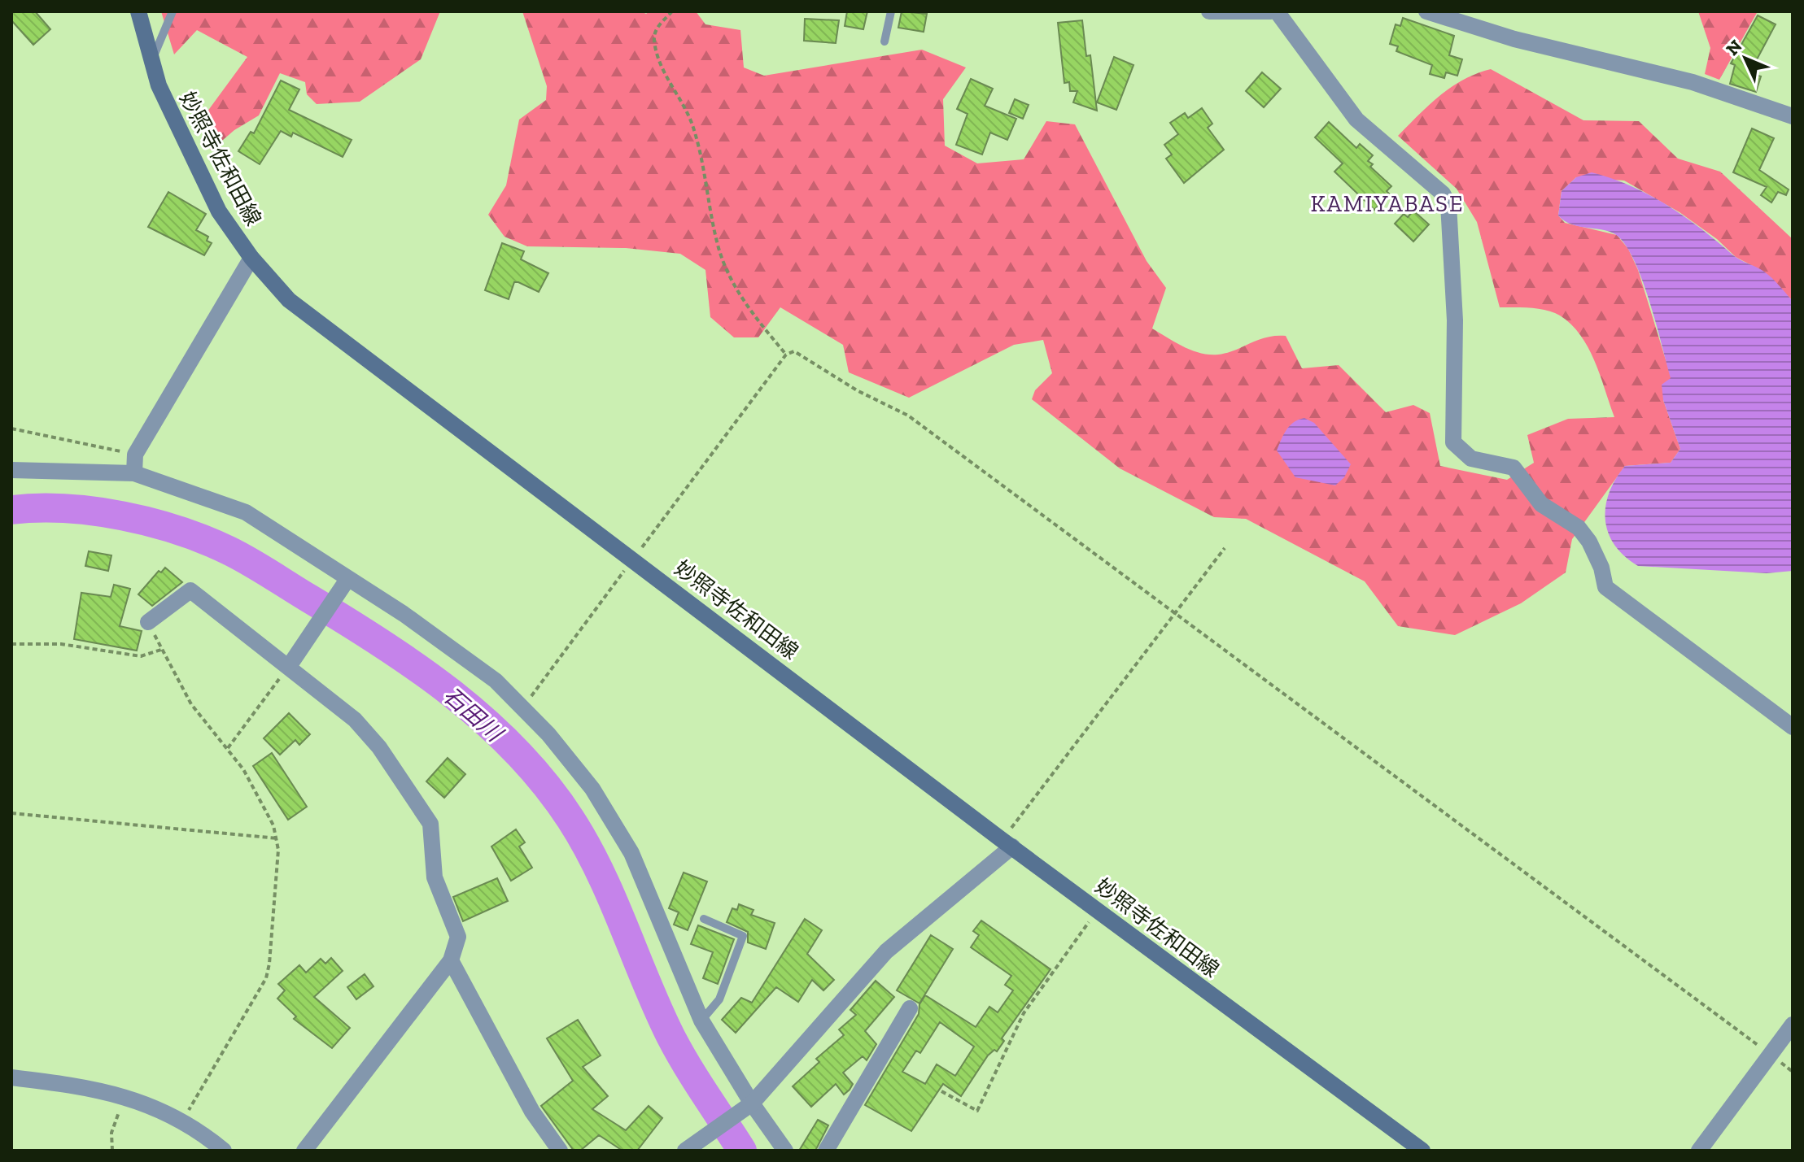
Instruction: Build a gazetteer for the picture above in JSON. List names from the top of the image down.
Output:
{
  "streets": {
    "main road": ["妙照寺佐和田線"]
  },
  "districts": ["KAMIYABASE"],
  "water": ["石田川"],
  "north": "top left"
}
